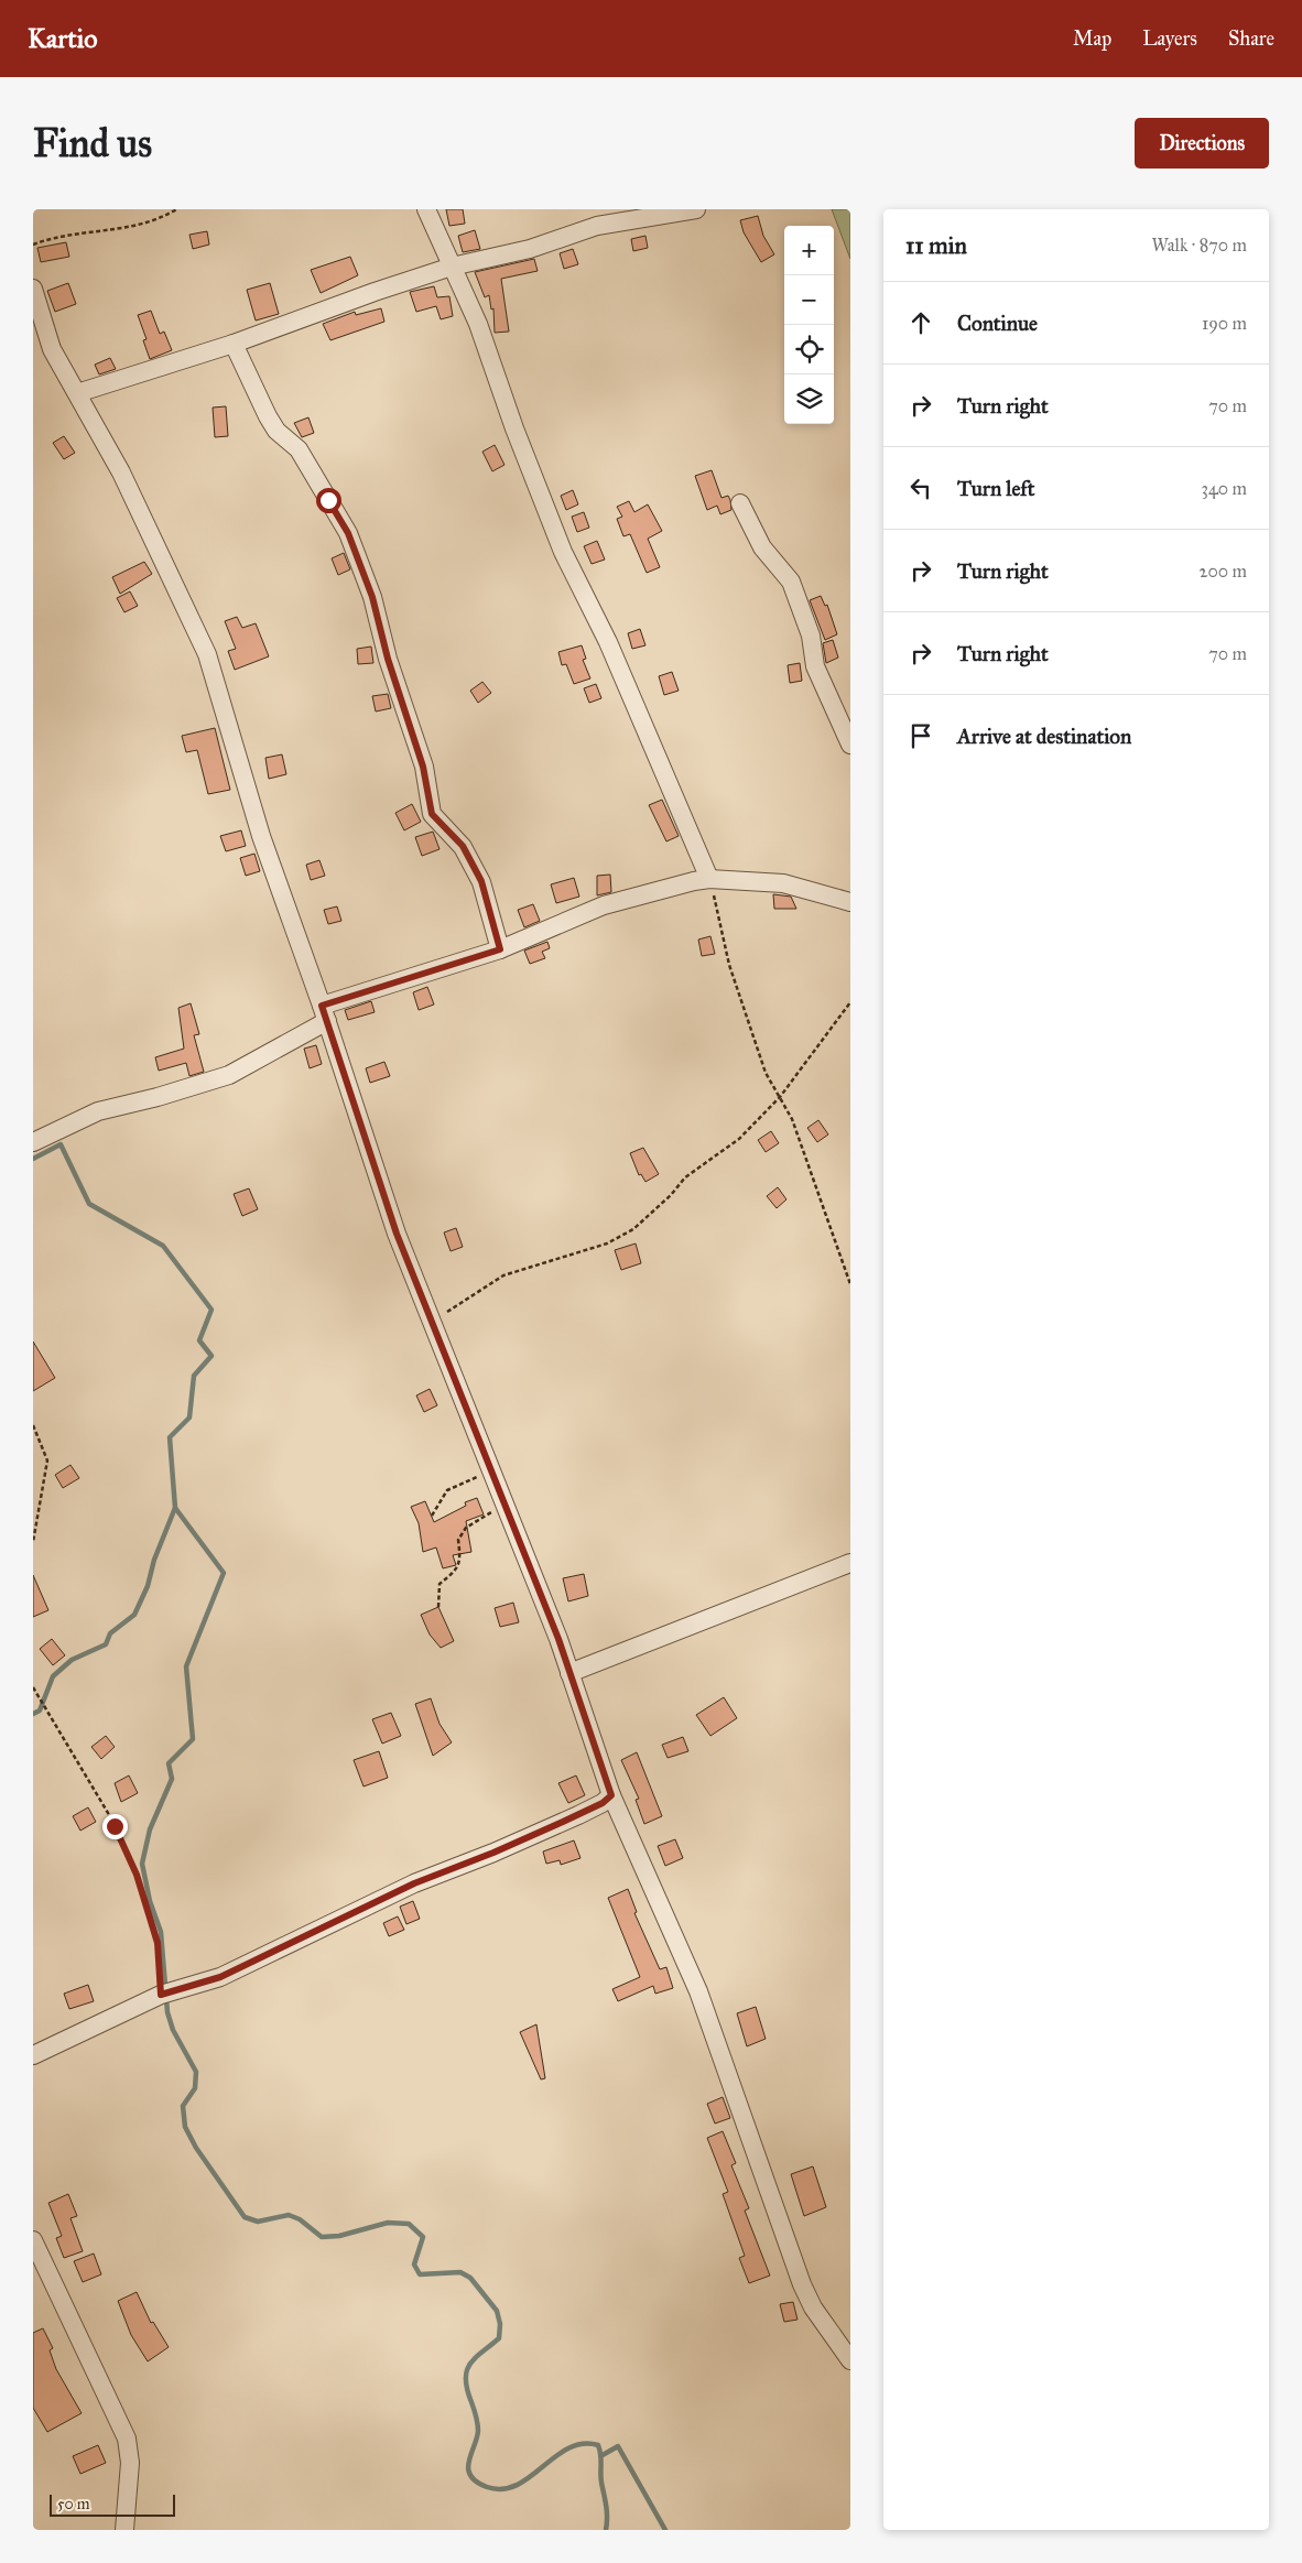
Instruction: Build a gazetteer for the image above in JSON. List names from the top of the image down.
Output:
{
  "scale_bar": "50 m",
  "page": {
    "header": "Kartio",
    "nav": ["Map", "Layers", "Share"],
    "buttons": "Directions",
    "title": "Find us",
    "heading": ["11 min", "Walk · 870 m"],
    "map_buttons": ["+", "−"],
    "list": [
      ["Continue", "190 m"],
      ["Turn right", "70 m"],
      ["Turn left", "340 m"],
      ["Turn right", "200 m"],
      ["Turn right", "70 m"],
      "Arrive at destination"
    ],
    "scale": "50 m"
  }
}
